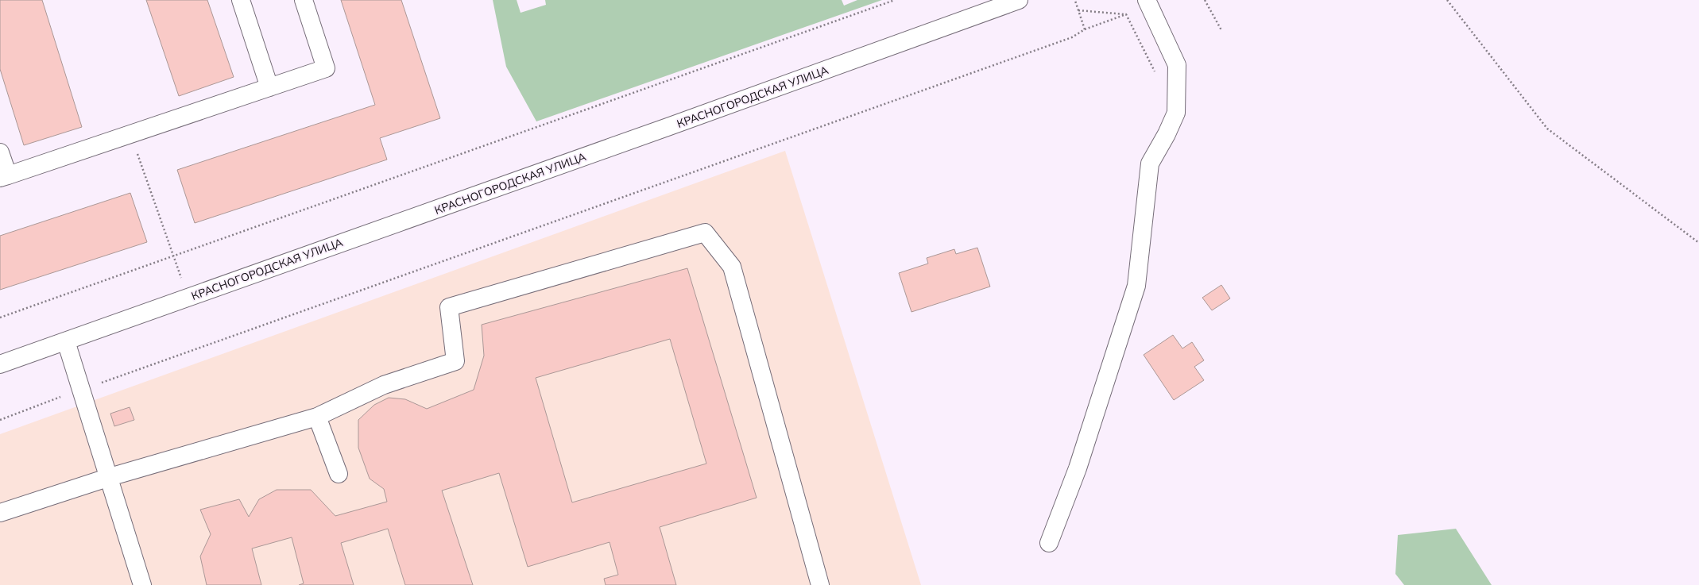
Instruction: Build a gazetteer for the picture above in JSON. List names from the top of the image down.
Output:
{
  "streets": {
    "street": ["КРАСНОГОРОДСКАЯ УЛИЦА"]
  }
}
